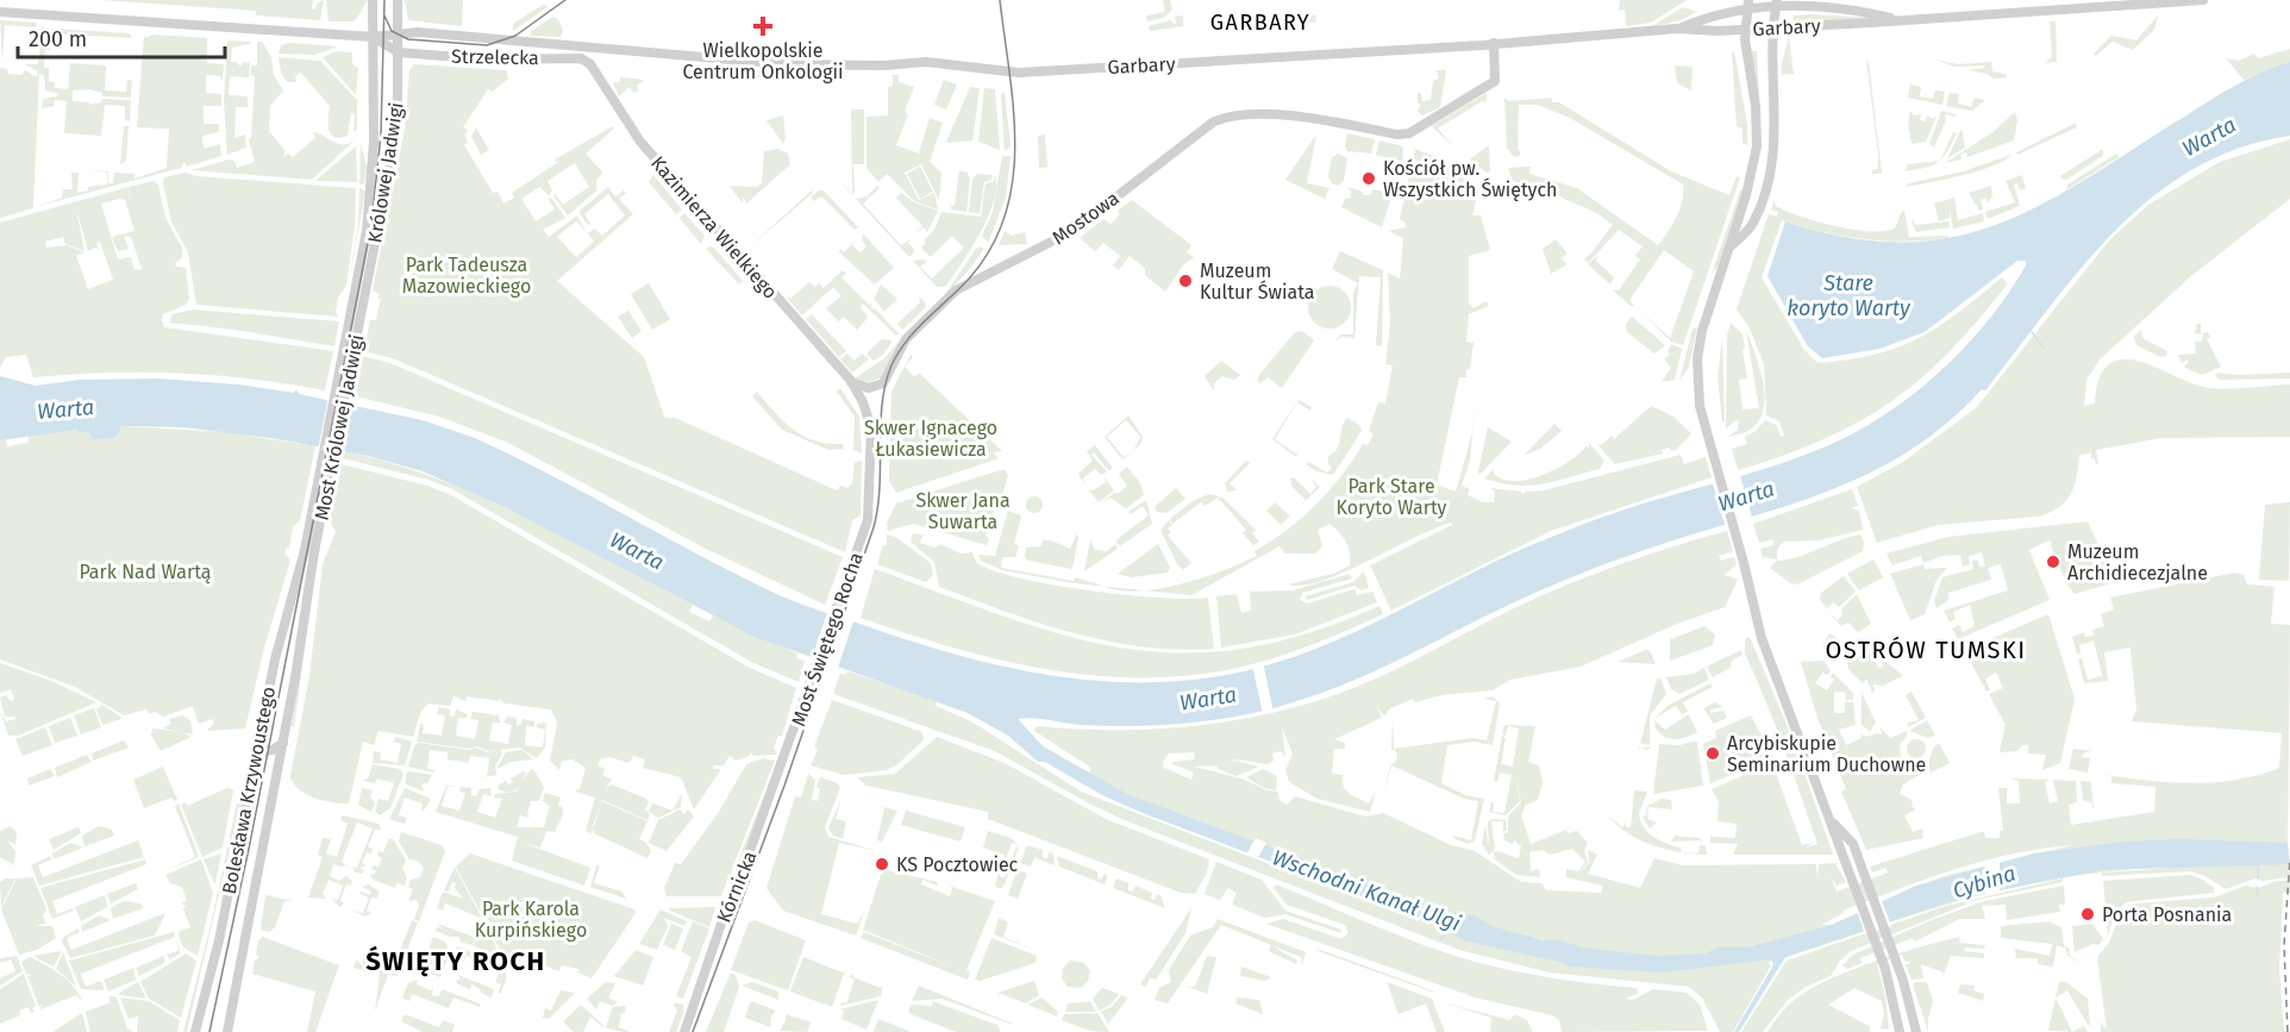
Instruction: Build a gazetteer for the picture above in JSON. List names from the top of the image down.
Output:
{
  "streets": {
    "street": [
      "Garbary",
      "Strzelecka",
      "Królowej Jadwigi",
      "Mostowa",
      "Kazimierza Wielkiego",
      "Most Królowej Jadwigi",
      "Most Świętego Rocha",
      "Bolesława Krzywoustego",
      "Kórnicka"
    ]
  },
  "crossings": [
    ["Garbary", "Strzelecka"],
    ["Garbary", "Mostowa"],
    ["Strzelecka", "Królowej Jadwigi"],
    ["Strzelecka", "Kazimierza Wielkiego"],
    ["Królowej Jadwigi", "Most Królowej Jadwigi"],
    ["Mostowa", "Kazimierza Wielkiego"],
    ["Mostowa", "Most Świętego Rocha"],
    ["Kazimierza Wielkiego", "Most Świętego Rocha"],
    ["Most Królowej Jadwigi", "Bolesława Krzywoustego"],
    ["Most Świętego Rocha", "Kórnicka"]
  ],
  "districts": ["GARBARY", "OSTRÓW TUMSKI", "ŚWIĘTY ROCH"],
  "water": [
    "Warta",
    "Stare koryto Warty",
    "Cybina",
    "Wschodni Kanał Ulgi"
  ],
  "parks": [
    "Park Tadeusza Mazowieckiego",
    "Skwer Ignacego Łukasiewicza",
    "Park Stare Koryto Warty",
    "Skwer Jana Suwarta",
    "Park Nad Wartą",
    "Park Karola Kurpińskiego"
  ],
  "places": {
    "health": ["Wielkopolskie Centrum Onkologii"],
    "other": [
      "Kościół pw. Wszystkich Świętych",
      "Muzeum Kultur Świata",
      "Muzeum Archidiecezjalne",
      "Arcybiskupie Seminarium Duchowne",
      "KS Pocztowiec",
      "Porta Posnania"
    ]
  },
  "scale_bar": "200 m"
}
